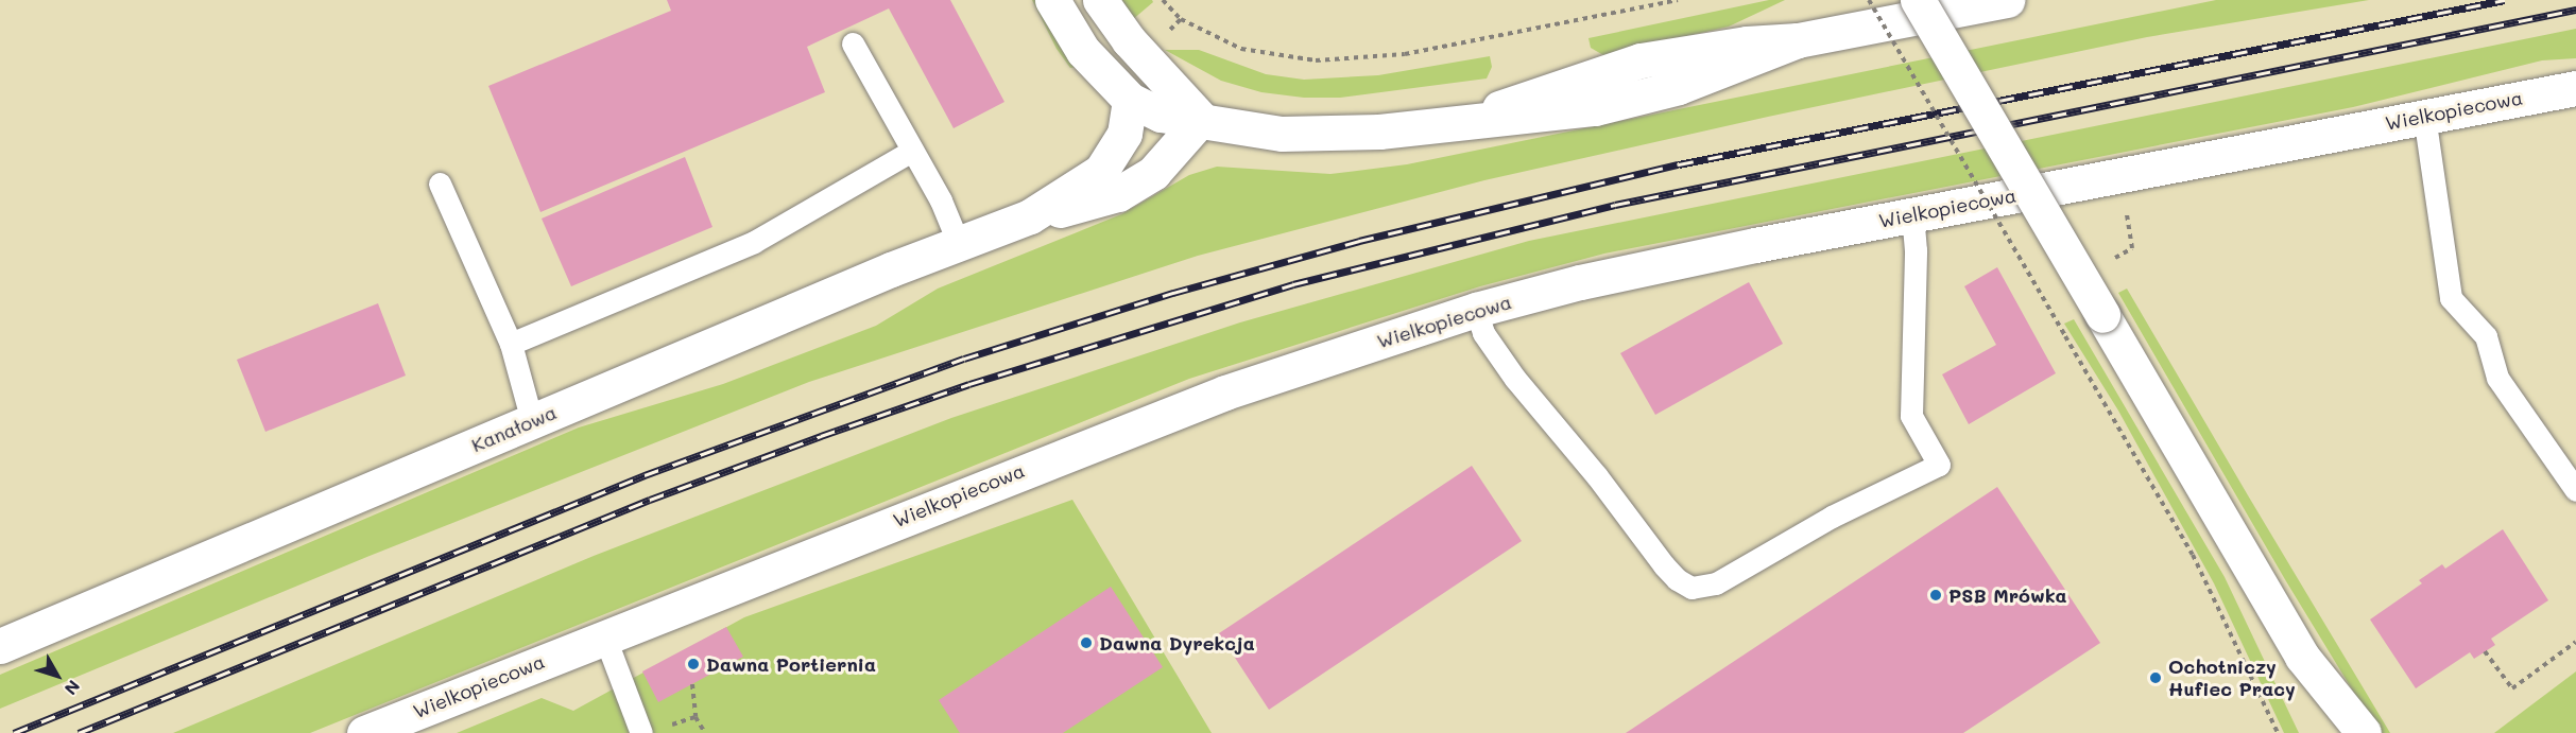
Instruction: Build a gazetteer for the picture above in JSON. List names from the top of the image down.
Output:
{
  "streets": {
    "street": ["Wielkopiecowa", "Kanałowa"]
  },
  "places": [
    "PSB Mrówka",
    "Dawna Dyrekcja",
    "Dawna Portiernia",
    "Ochotniczy Hufiec Pracy"
  ],
  "north": "bottom right"
}
